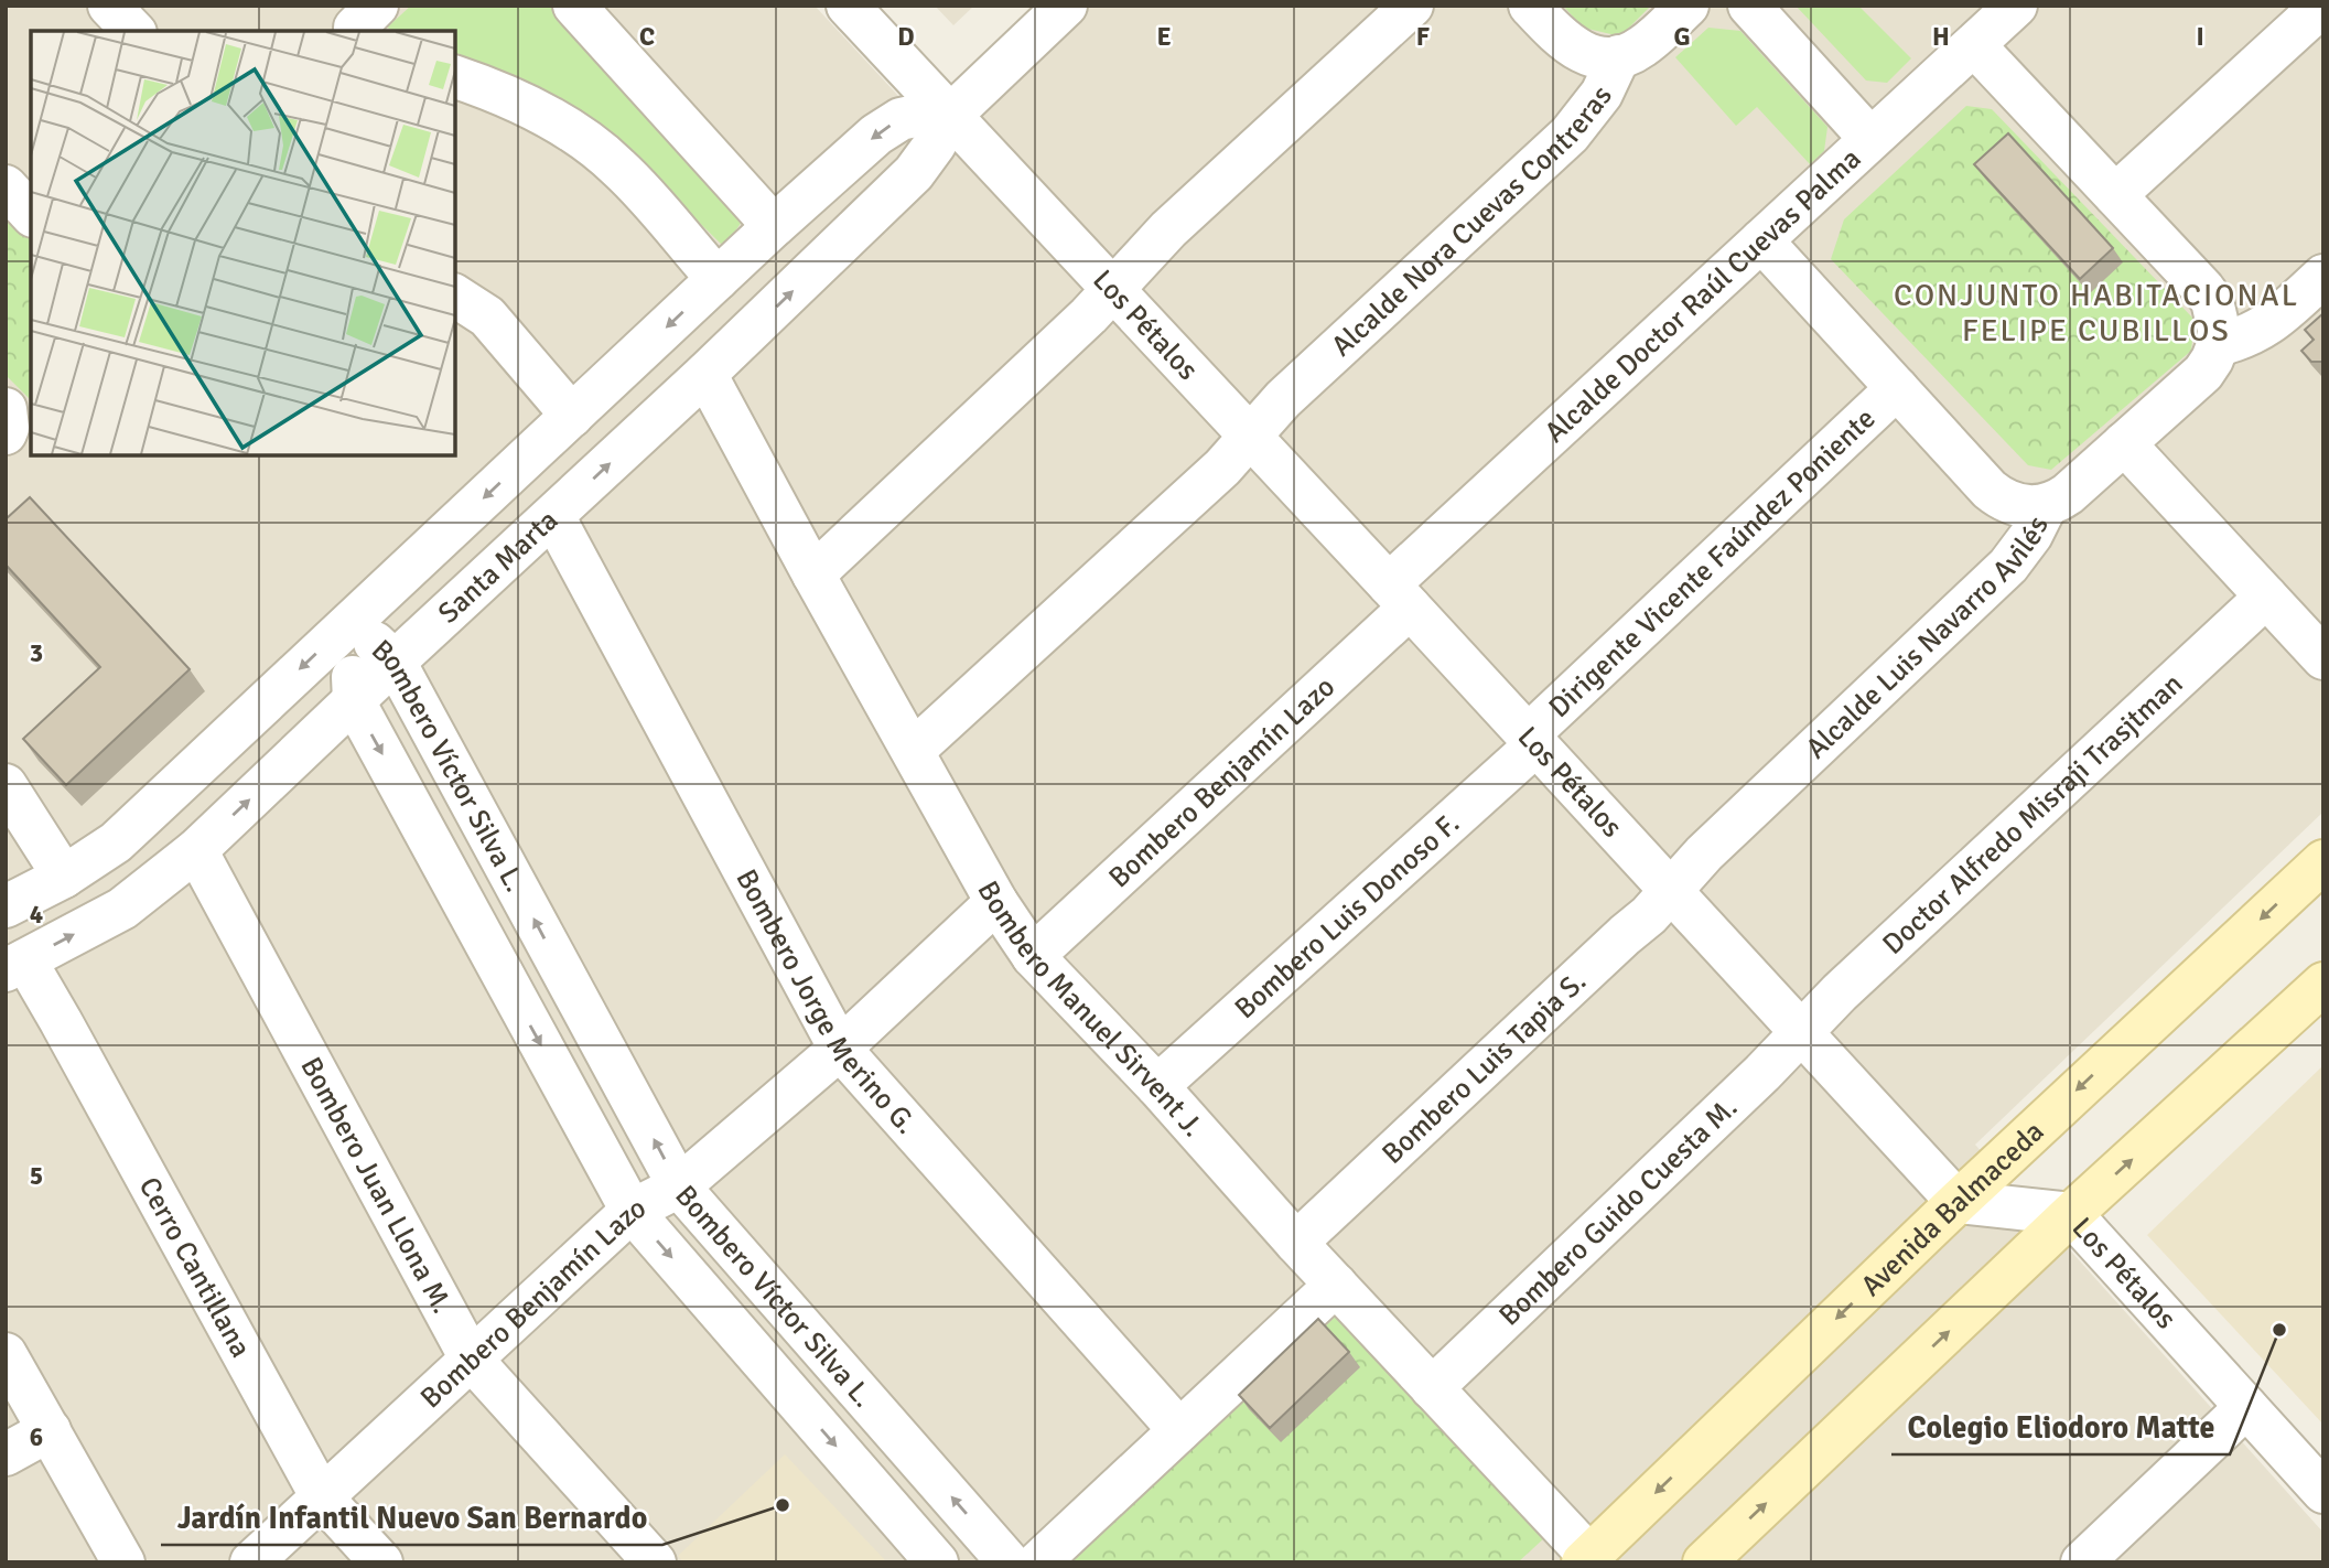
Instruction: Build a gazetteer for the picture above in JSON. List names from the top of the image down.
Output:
{
  "streets": {
    "street": [
      "Alcalde Nora Cuevas Contreras",
      "Alcalde Doctor Raúl Cuevas Palma",
      "Los Pétalos",
      "Dirigente Vicente Faúndez Poniente",
      "Santa Marta",
      "Alcalde Luis Navarro Avilés",
      "Bombero Víctor Silva L.",
      "Bombero Benjamín Lazo",
      "Doctor Alfredo Misraji Trasjtman",
      "Bombero Luis Donoso F.",
      "Bombero Jorge Merino G.",
      "Bombero Manuel Sirvent J.",
      "Bombero Luis Tapia S.",
      "Bombero Juan Llona M.",
      "Avenida Balmaceda",
      "Bombero Guido Cuesta M.",
      "Cerro Cantillana"
    ]
  },
  "crossings": [
    ["Alcalde Nora Cuevas Contreras", "Los Pétalos"],
    ["Alcalde Nora Cuevas Contreras", "Bombero Manuel Sirvent J."],
    ["Alcalde Doctor Raúl Cuevas Palma", "Los Pétalos"],
    ["Alcalde Doctor Raúl Cuevas Palma", "Bombero Benjamín Lazo"],
    ["Los Pétalos", "Dirigente Vicente Faúndez Poniente"],
    ["Los Pétalos", "Santa Marta"],
    ["Los Pétalos", "Alcalde Luis Navarro Avilés"],
    ["Los Pétalos", "Bombero Benjamín Lazo"],
    ["Los Pétalos", "Doctor Alfredo Misraji Trasjtman"],
    ["Los Pétalos", "Bombero Luis Donoso F."],
    ["Los Pétalos", "Bombero Luis Tapia S."],
    ["Los Pétalos", "Avenida Balmaceda"],
    ["Los Pétalos", "Bombero Guido Cuesta M."],
    ["Dirigente Vicente Faúndez Poniente", "Bombero Luis Donoso F."],
    ["Santa Marta", "Bombero Víctor Silva L."],
    ["Santa Marta", "Bombero Jorge Merino G."],
    ["Santa Marta", "Bombero Manuel Sirvent J."],
    ["Santa Marta", "Bombero Juan Llona M."],
    ["Santa Marta", "Cerro Cantillana"],
    ["Alcalde Luis Navarro Avilés", "Bombero Luis Tapia S."],
    ["Bombero Víctor Silva L.", "Bombero Benjamín Lazo"],
    ["Bombero Benjamín Lazo", "Bombero Jorge Merino G."],
    ["Bombero Benjamín Lazo", "Bombero Manuel Sirvent J."],
    ["Bombero Benjamín Lazo", "Bombero Juan Llona M."],
    ["Bombero Benjamín Lazo", "Cerro Cantillana"],
    ["Doctor Alfredo Misraji Trasjtman", "Bombero Guido Cuesta M."],
    ["Bombero Luis Donoso F.", "Bombero Manuel Sirvent J."],
    ["Bombero Manuel Sirvent J.", "Bombero Luis Tapia S."],
    ["Bombero Manuel Sirvent J.", "Avenida Balmaceda"],
    ["Bombero Manuel Sirvent J.", "Bombero Guido Cuesta M."]
  ],
  "districts": ["CONJUNTO HABITACIONAL FELIPE CUBILLOS"],
  "places": ["Colegio Eliodoro Matte", "Jardín Infantil Nuevo San Bernardo"],
  "grid": {
    "columns": [
      "C",
      "D",
      "E",
      "F",
      "G",
      "H",
      "I"
    ],
    "rows": [
      "3",
      "4",
      "5",
      "6"
    ]
  }
}
